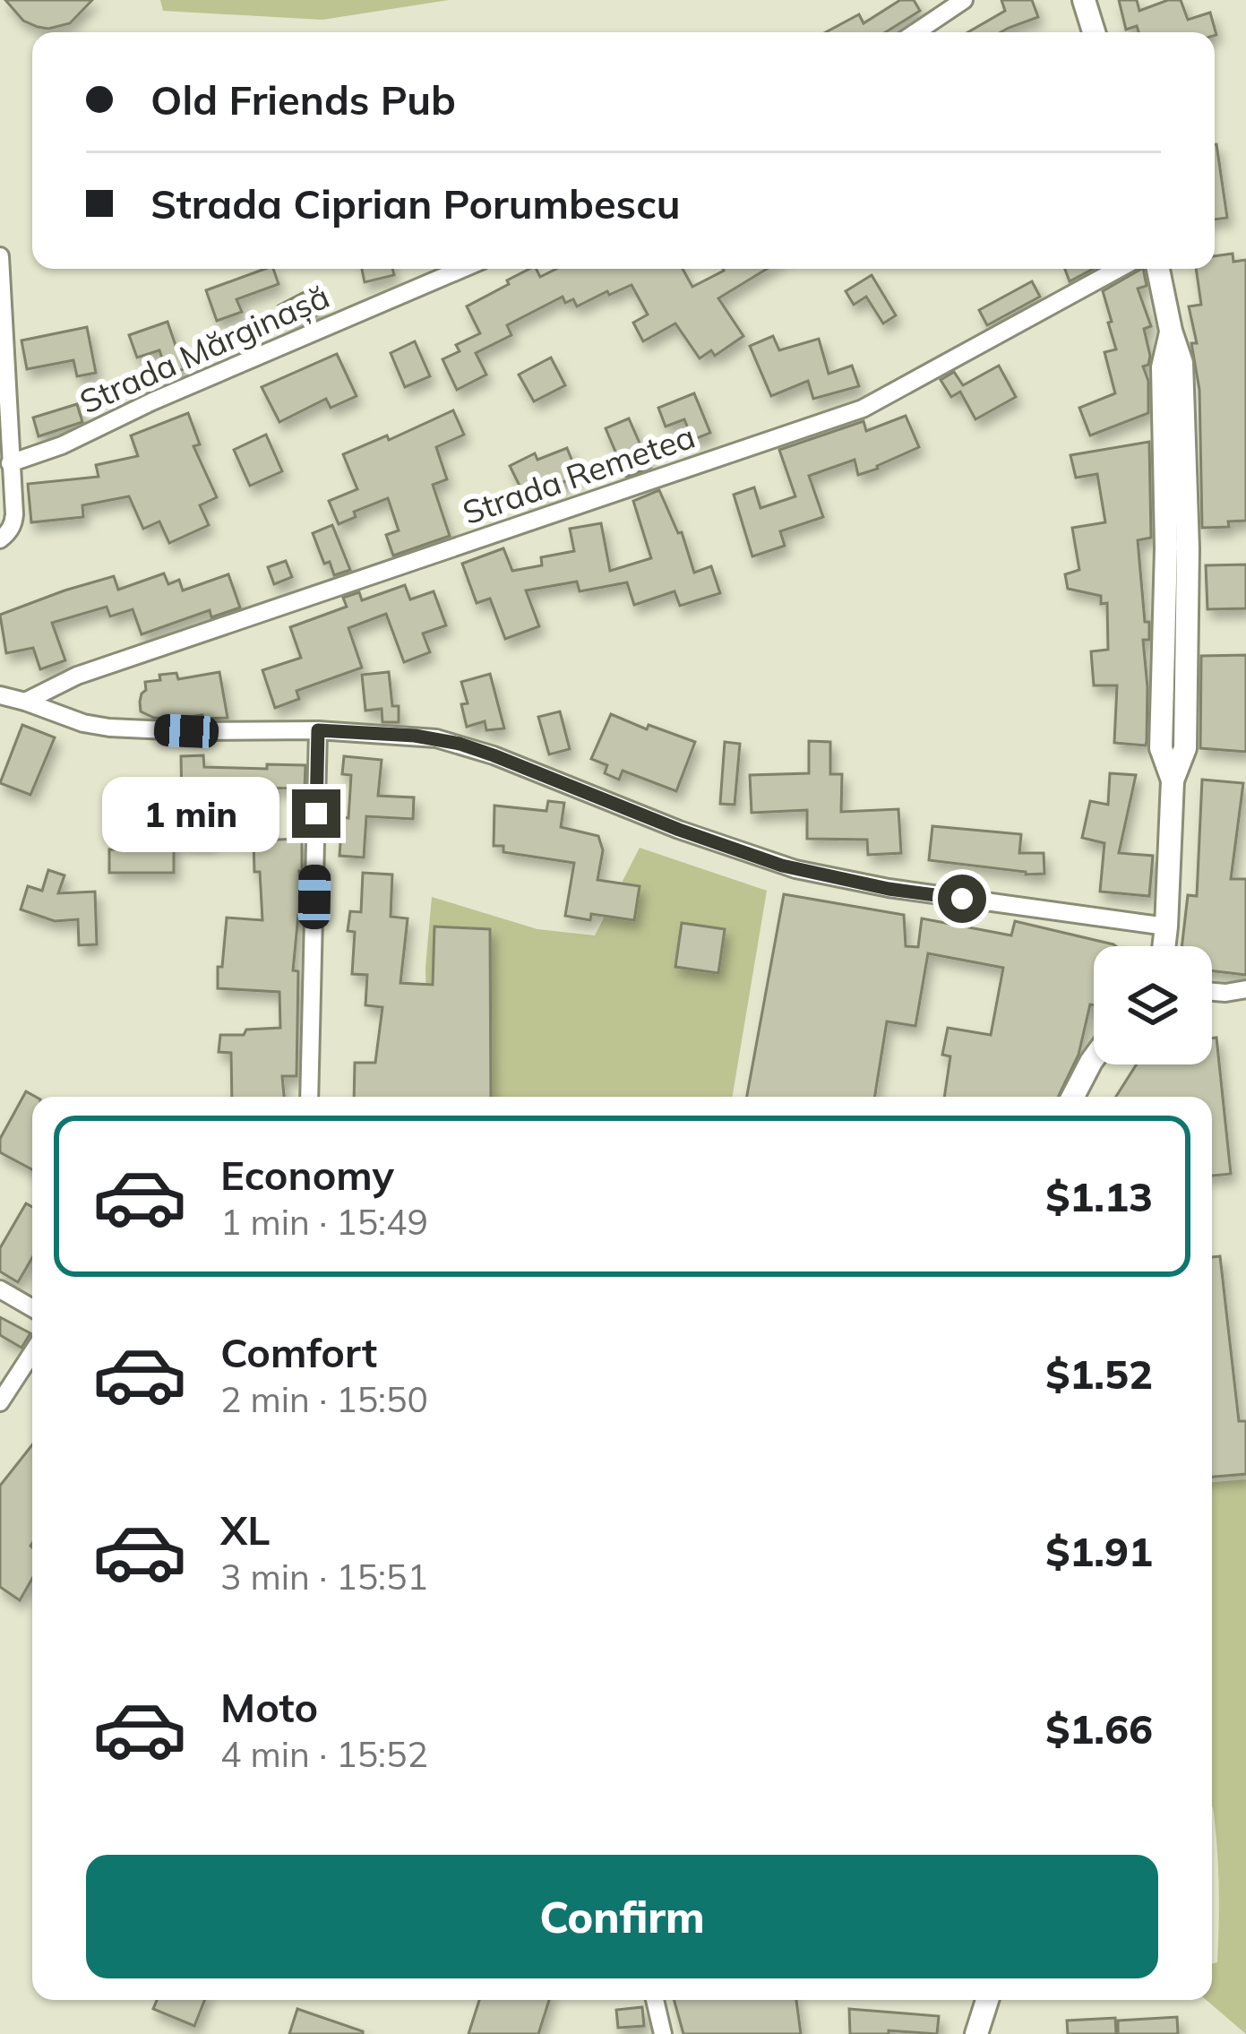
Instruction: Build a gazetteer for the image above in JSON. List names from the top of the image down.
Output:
{
  "streets": {
    "street": ["Strada Mărginașă", "Strada Remetea"]
  },
  "page": {
    "banner": ["Old Friends Pub", "Strada Ciprian Porumbescu"],
    "bubble": "1 min",
    "list": [
      {
        "name": "Economy",
        "note": "1 min · 15:49",
        "value": "$1.13"
      },
      {
        "name": "Comfort",
        "note": "2 min · 15:50",
        "value": "$1.52"
      },
      {
        "name": "XL",
        "note": "3 min · 15:51",
        "value": "$1.91"
      },
      {
        "name": "Moto",
        "note": "4 min · 15:52",
        "value": "$1.66"
      }
    ],
    "buttons": "Confirm"
  }
}
